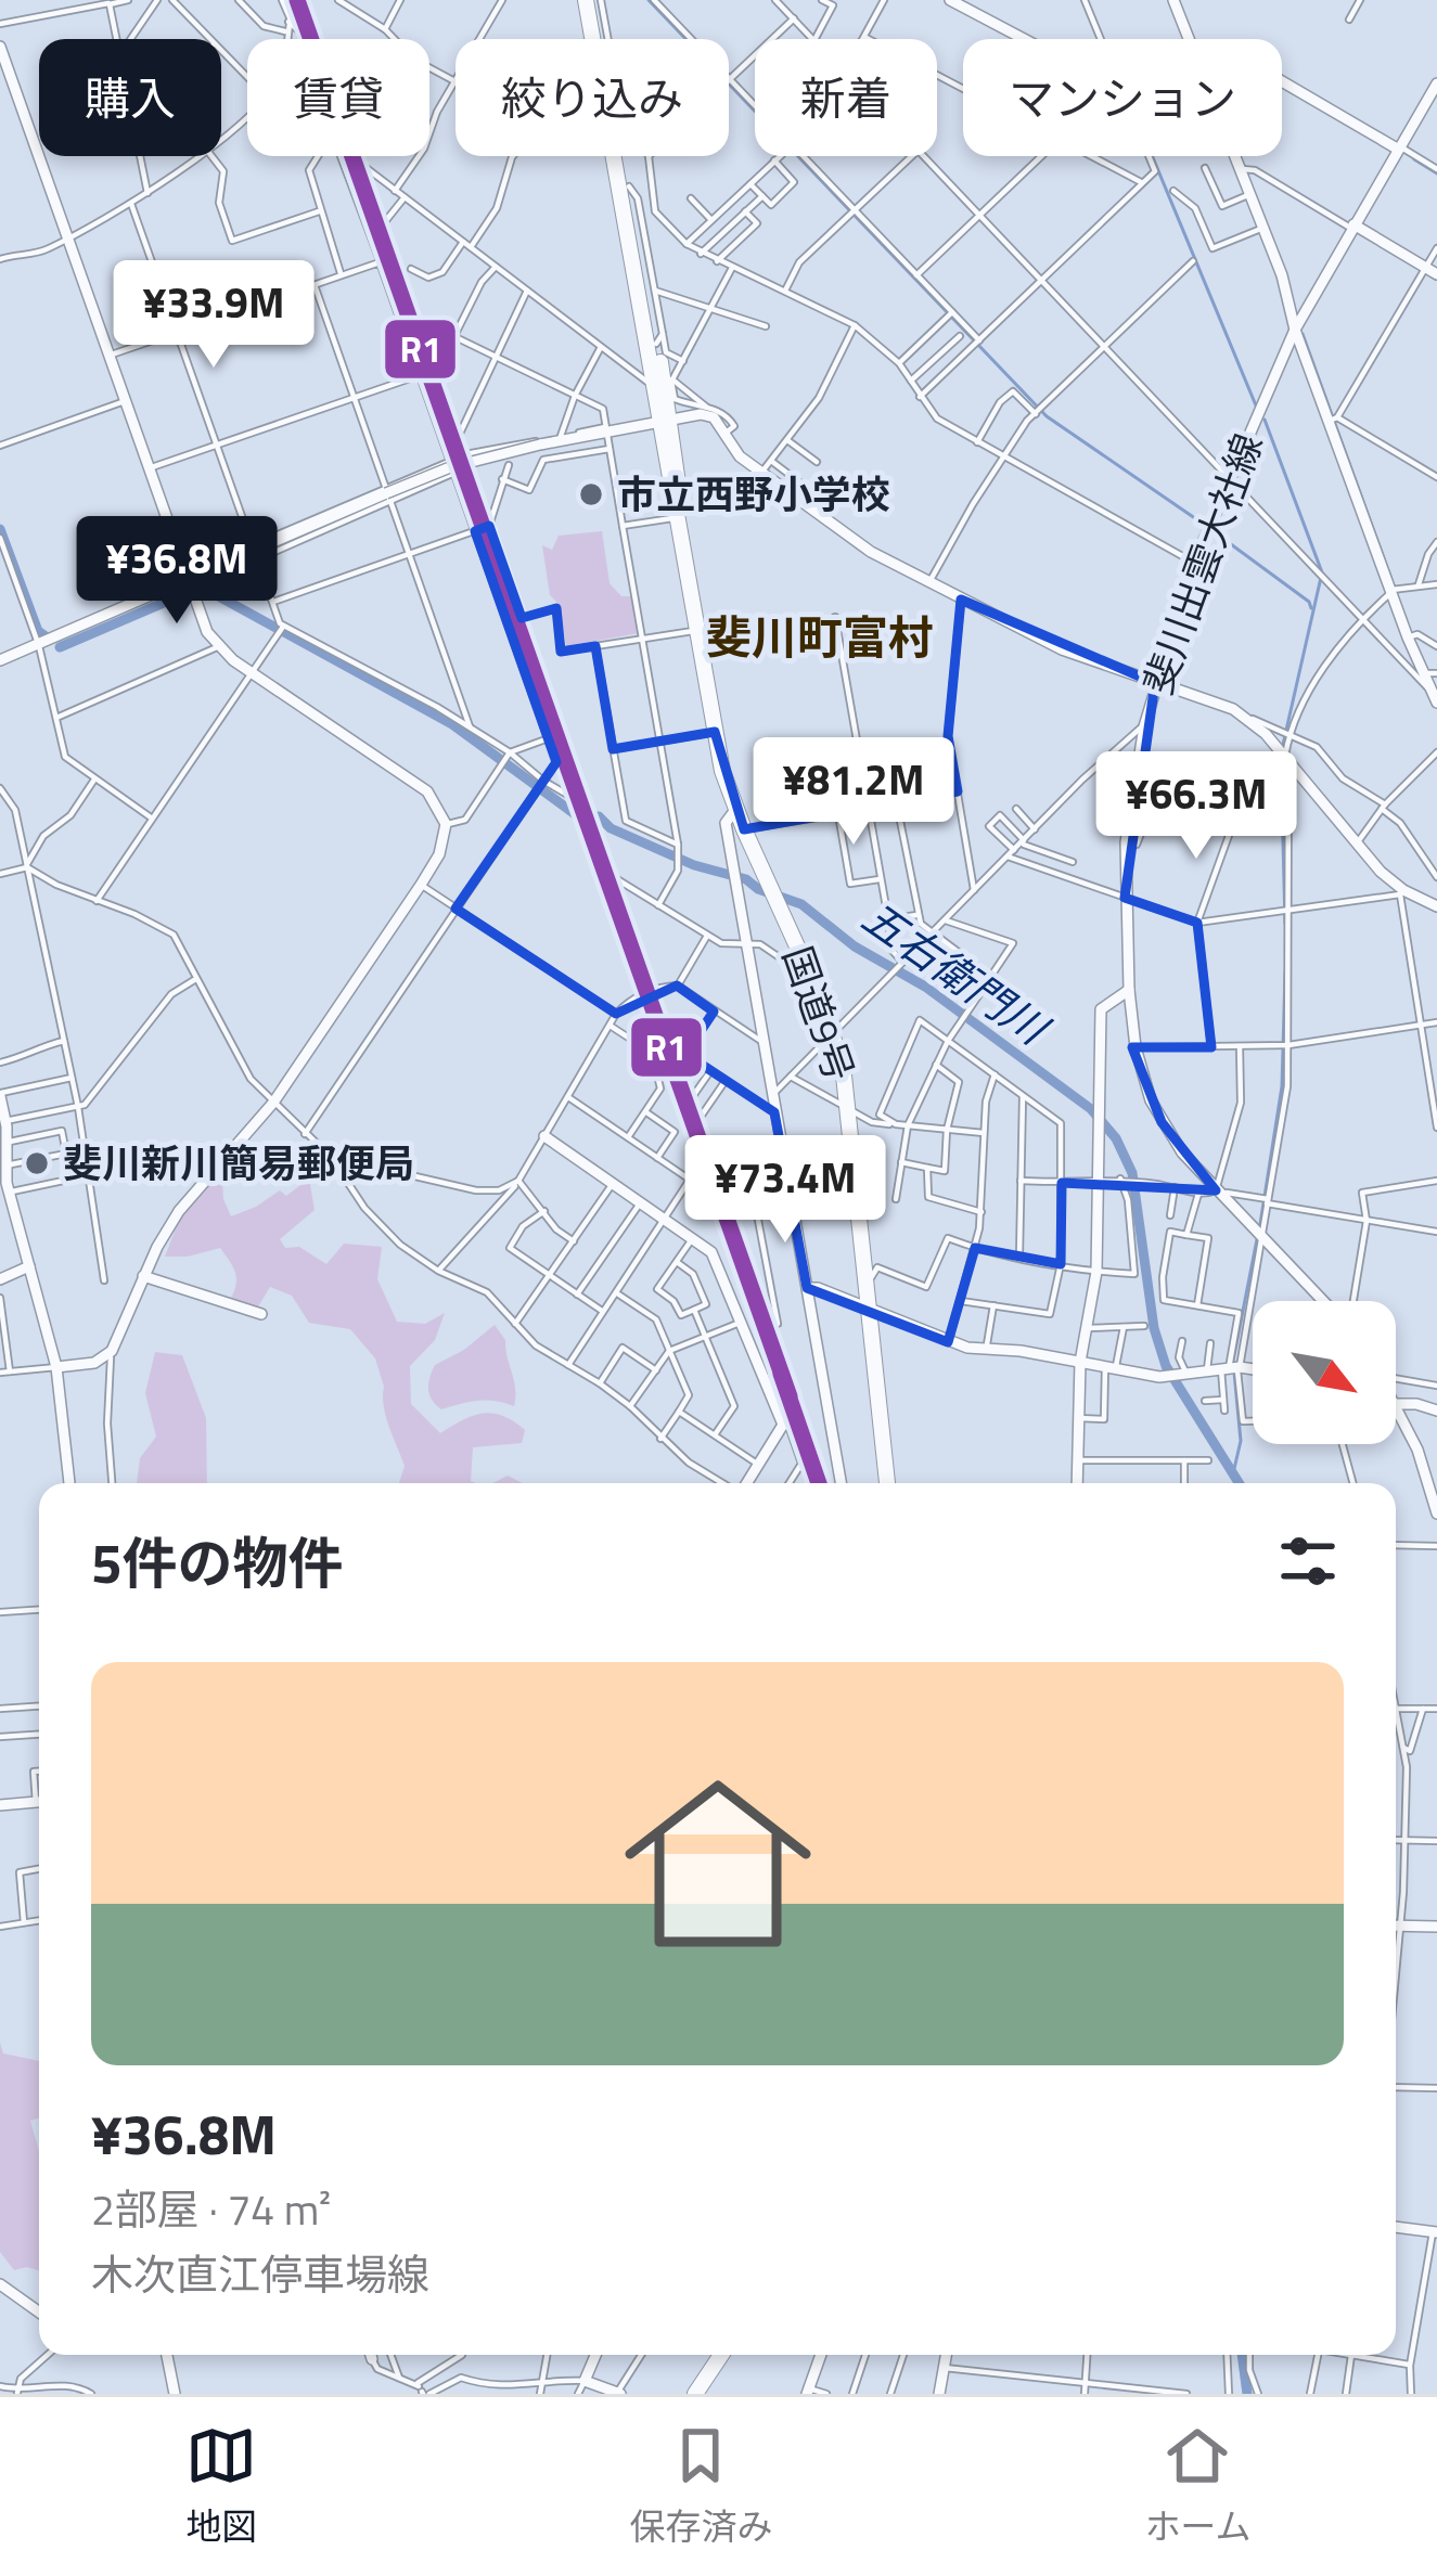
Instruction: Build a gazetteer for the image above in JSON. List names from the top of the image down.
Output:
{
  "streets": {
    "highway": ["国道9号"],
    "street": ["斐川出雲大社線"]
  },
  "districts": ["斐川町富村"],
  "water": ["五右衛門川"],
  "places": ["市立西野小学校", "斐川新川簡易郵便局"],
  "lines": ["transit line R1"],
  "north": "bottom right",
  "page": {
    "chip": [
      "購入",
      "賃貸",
      "絞り込み",
      "新着",
      "マンション"
    ],
    "price": [
      "¥33.9M",
      "¥36.8M",
      "¥81.2M",
      "¥66.3M",
      "¥73.4M"
    ],
    "heading": "5件の物件",
    "list": [
      {
        "name": "¥36.8M",
        "note": "2部屋 · 74 m² · 木次直江停車場線"
      }
    ],
    "tabs": ["地図", "保存済み", "ホーム"]
  }
}
